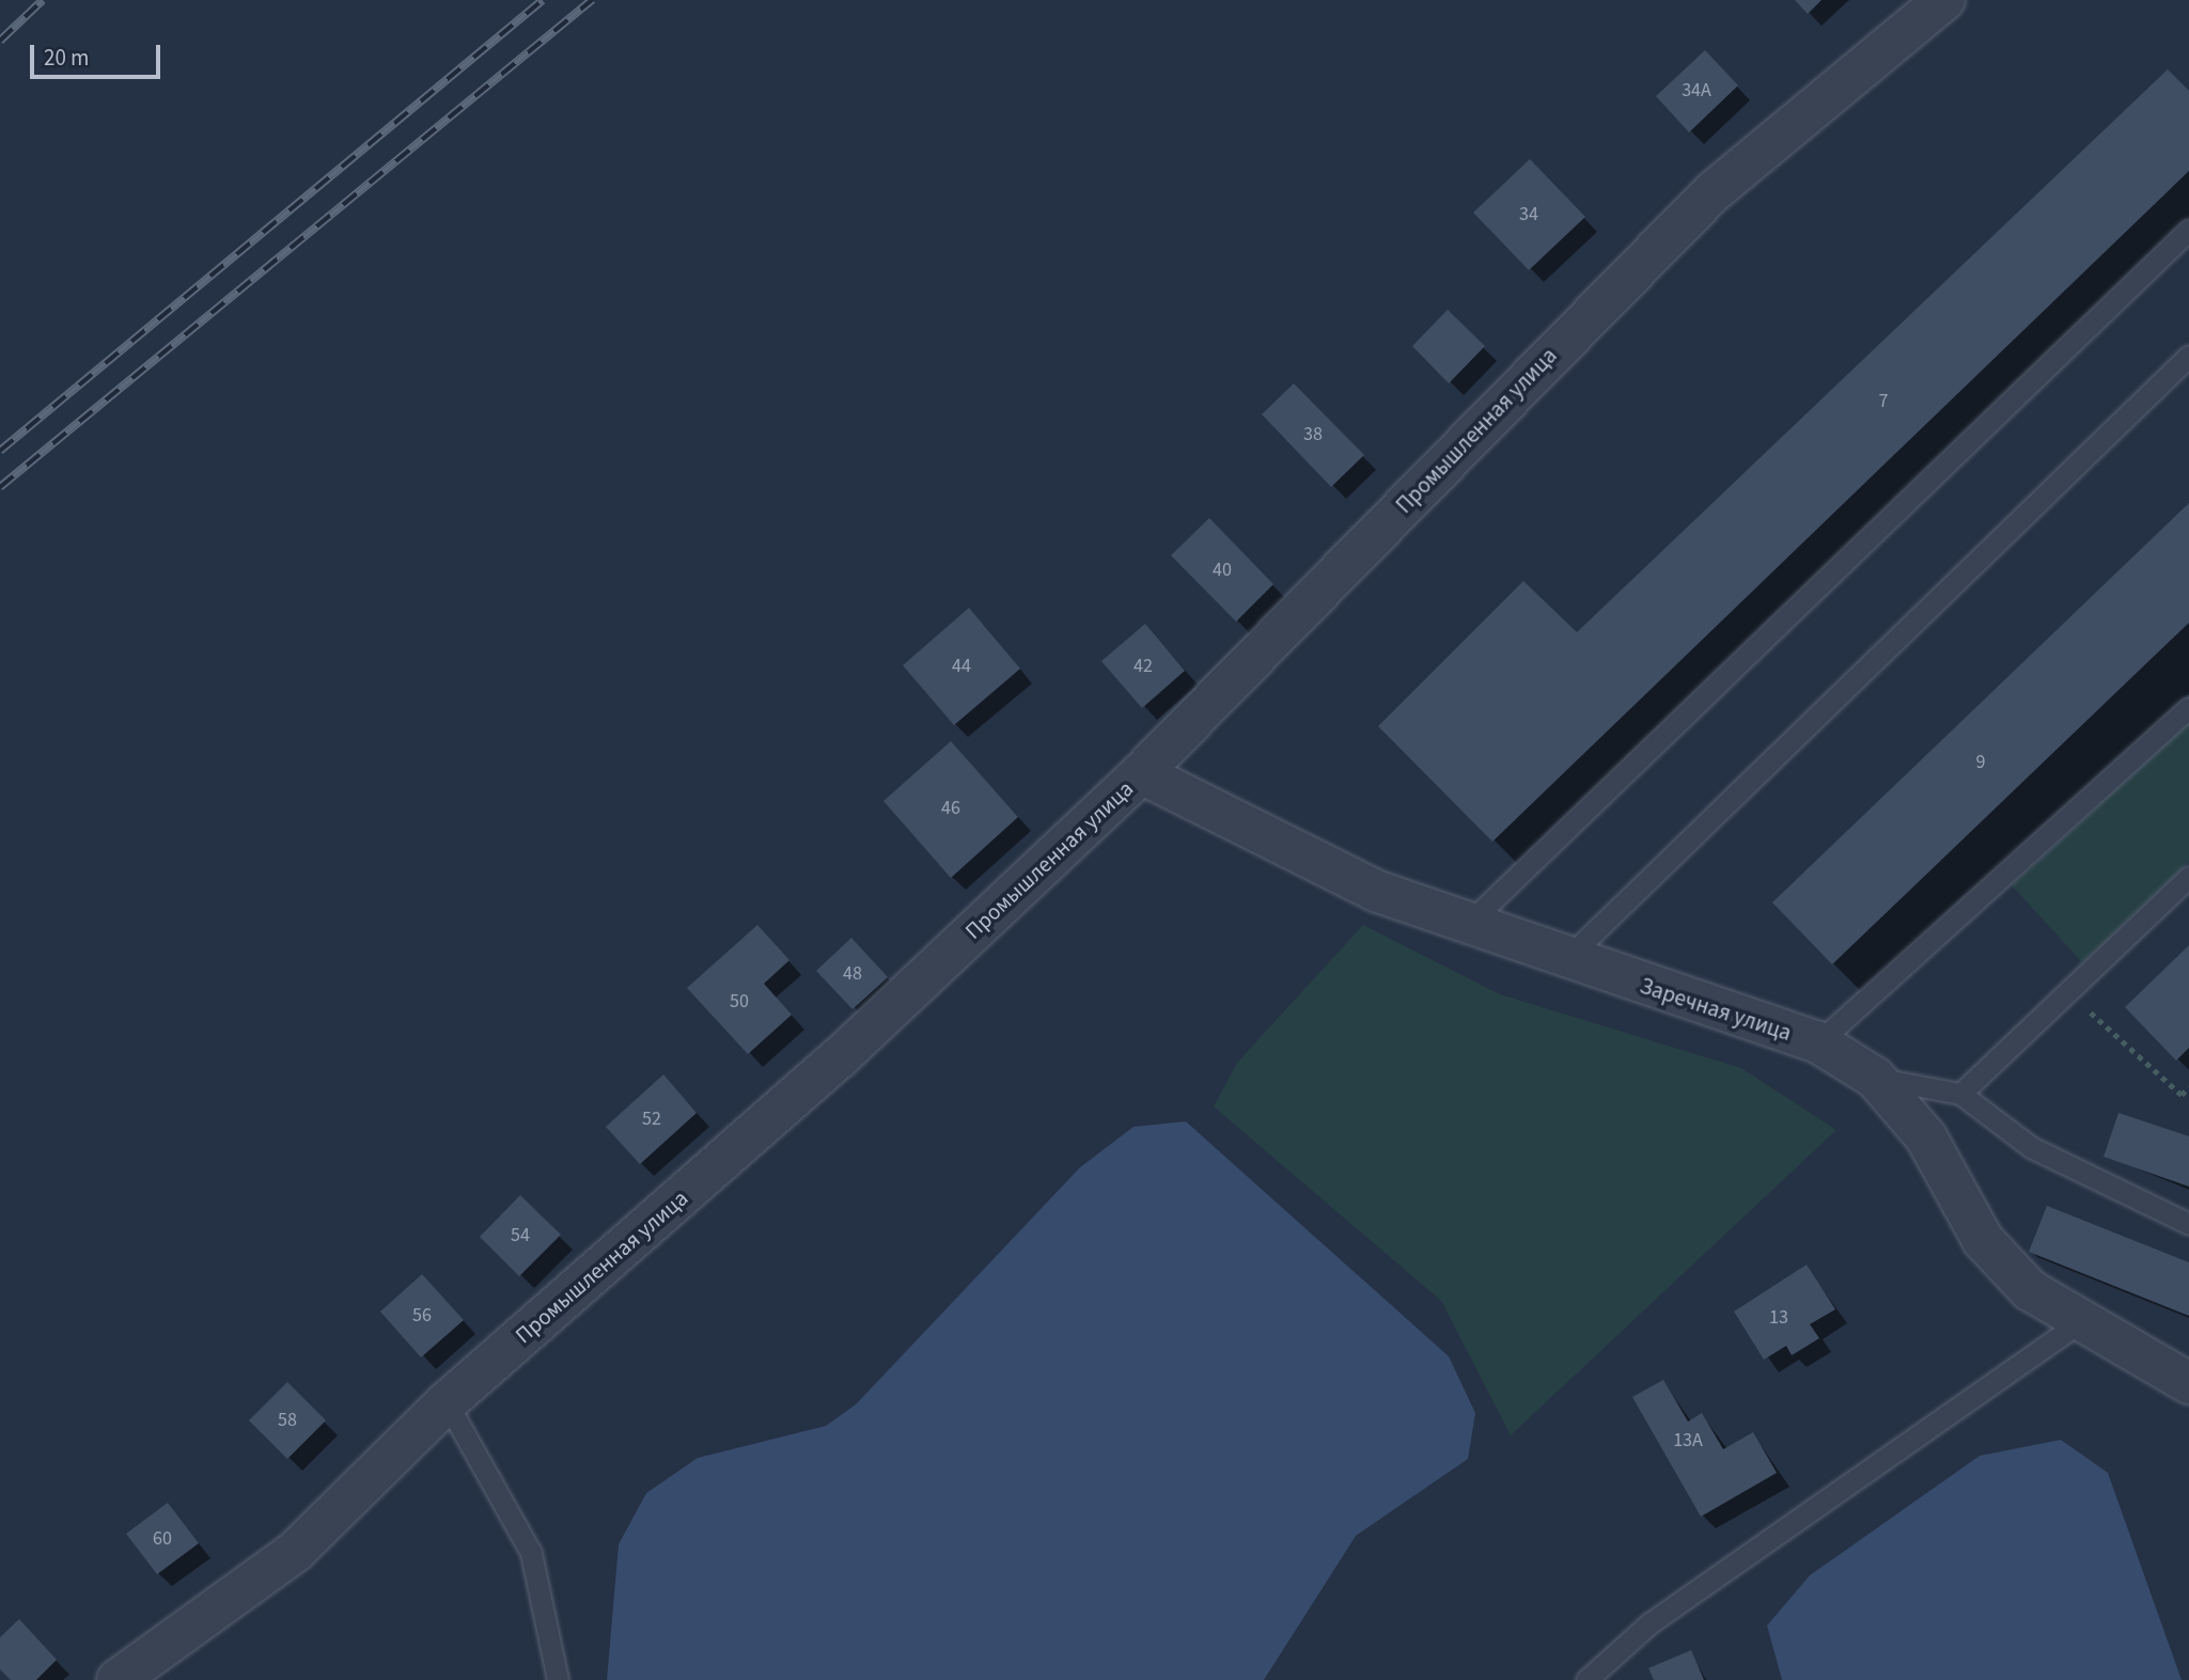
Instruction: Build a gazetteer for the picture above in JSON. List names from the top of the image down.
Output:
{
  "streets": {
    "street": ["Промышленная улица", "Заречная улица"]
  },
  "crossings": [
    ["Промышленная улица", "Заречная улица"]
  ],
  "house_numbers": [
    "34А",
    "34",
    "7",
    "38",
    "40",
    "44",
    "42",
    "9",
    "46",
    "48",
    "50",
    "52",
    "54",
    "56",
    "13",
    "58",
    "13А",
    "60"
  ],
  "scale_bar": "20 m"
}
